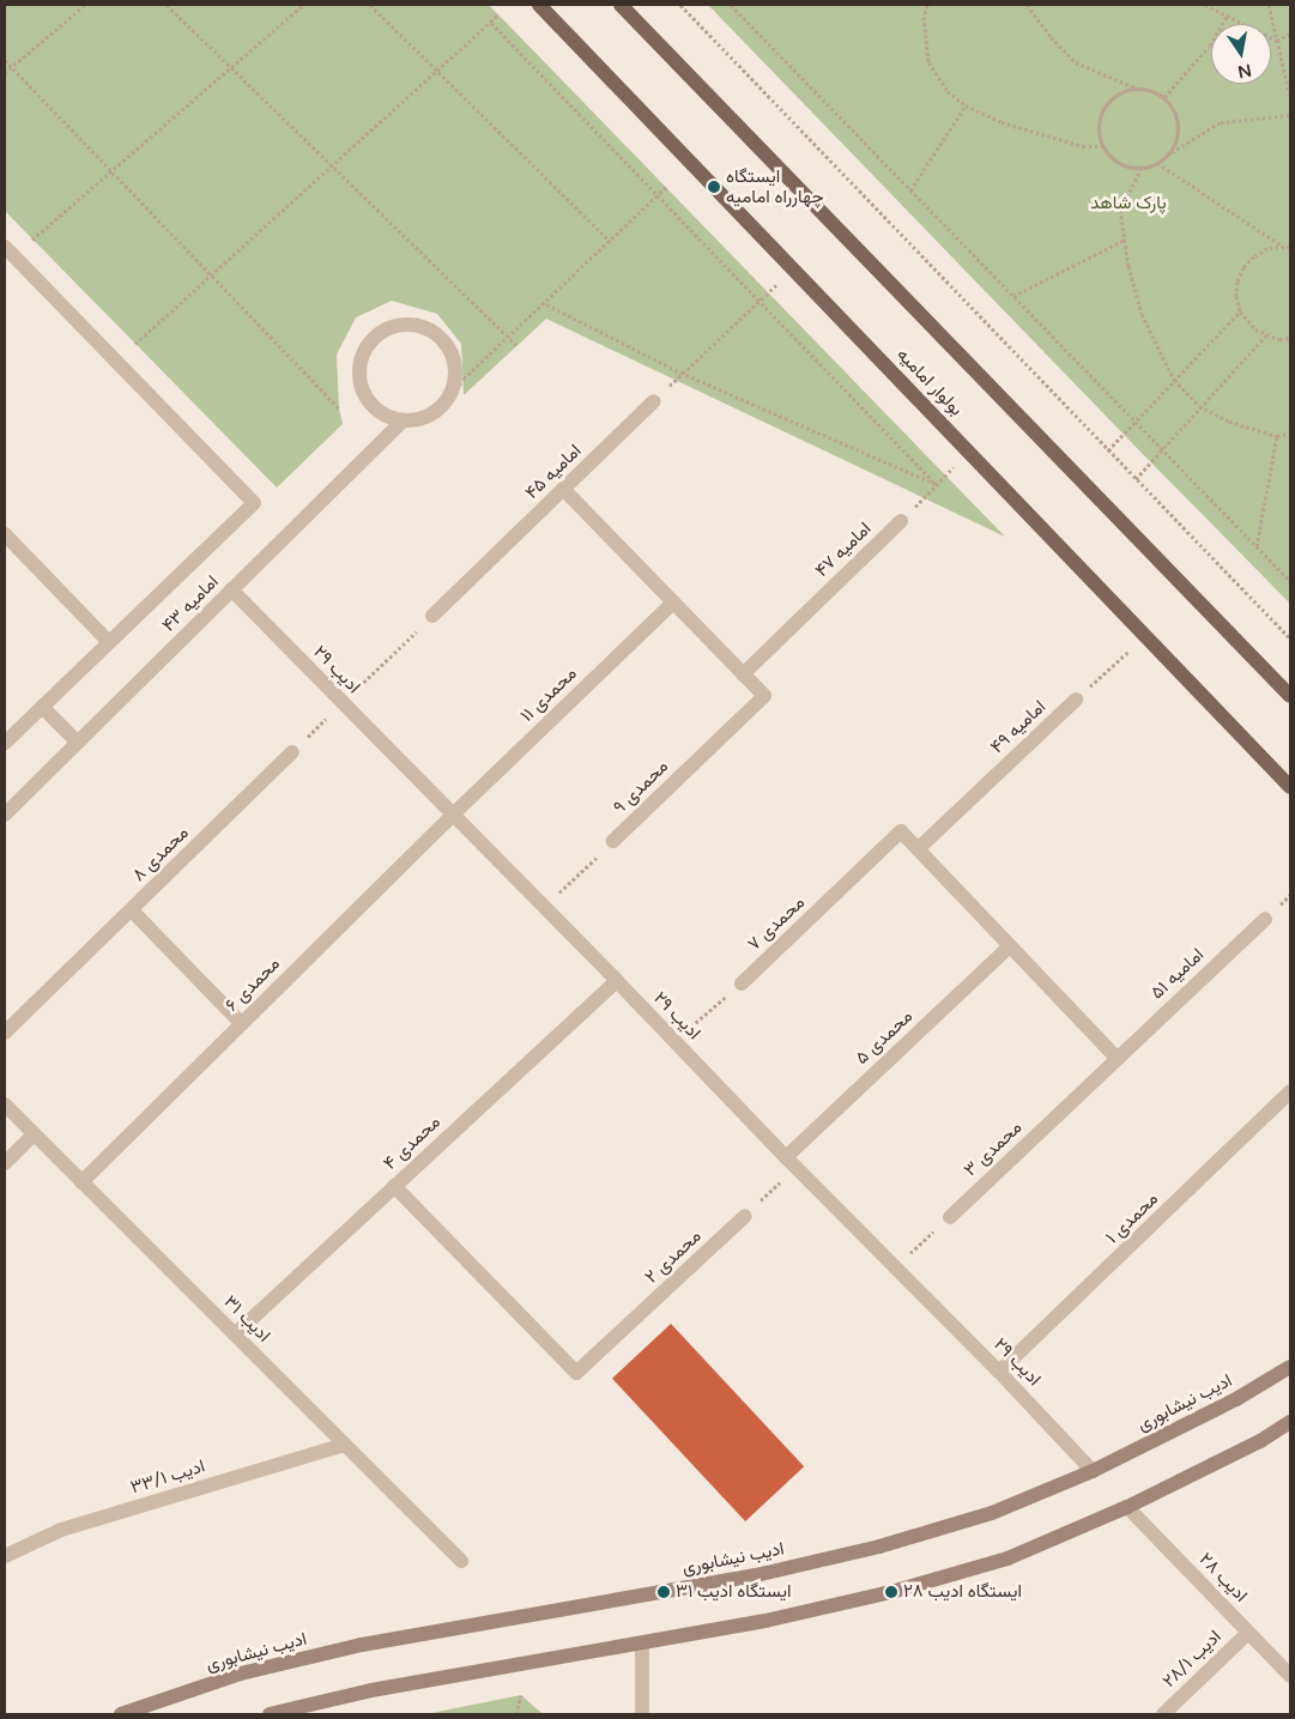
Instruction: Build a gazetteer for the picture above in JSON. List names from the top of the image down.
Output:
{
  "streets": {
    "main road": ["بولوار امامیه"],
    "street": [
      "امامیه ۴۵",
      "امامیه ۴۷",
      "امامیه ۴۳",
      "ادیب ۲۹",
      "محمدی ۱۱",
      "امامیه ۴۹",
      "محمدی ۹",
      "محمدی ۸",
      "محمدی ۷",
      "امامیه ۵۱",
      "محمدی ۶",
      "محمدی ۵",
      "محمدی ۴",
      "محمدی ۳",
      "محمدی ۱",
      "محمدی ۲",
      "ادیب ۳۱",
      "ادیب نیشابوری",
      "ادیب ۳۳/۱",
      "ادیب ۲۸",
      "ادیب ۲۸/۱"
    ]
  },
  "crossings": [
    ["امامیه ۴۷", "محمدی ۹"],
    ["امامیه ۴۳", "ادیب ۲۹"],
    ["ادیب ۲۹", "محمدی ۱۱"],
    ["ادیب ۲۹", "محمدی ۹"],
    ["ادیب ۲۹", "محمدی ۶"],
    ["ادیب ۲۹", "محمدی ۵"],
    ["ادیب ۲۹", "محمدی ۴"],
    ["ادیب ۲۹", "محمدی ۱"],
    ["ادیب ۲۹", "ادیب نیشابوری"],
    ["محمدی ۱۱", "محمدی ۶"],
    ["امامیه ۴۹", "محمدی ۷"],
    ["امامیه ۵۱", "محمدی ۳"],
    ["محمدی ۶", "ادیب ۳۱"],
    ["محمدی ۴", "محمدی ۲"],
    ["محمدی ۴", "ادیب ۳۱"],
    ["ادیب ۳۱", "ادیب ۳۳/۱"],
    ["ادیب ۲۸", "ادیب ۲۸/۱"]
  ],
  "parks": ["پارک شاهد"],
  "places": ["ایستگاه چهارراه امامیه", "ایستگاه ادیب ۳۱", "ایستگاه ادیب ۲۸"],
  "north": "bottom"
}
